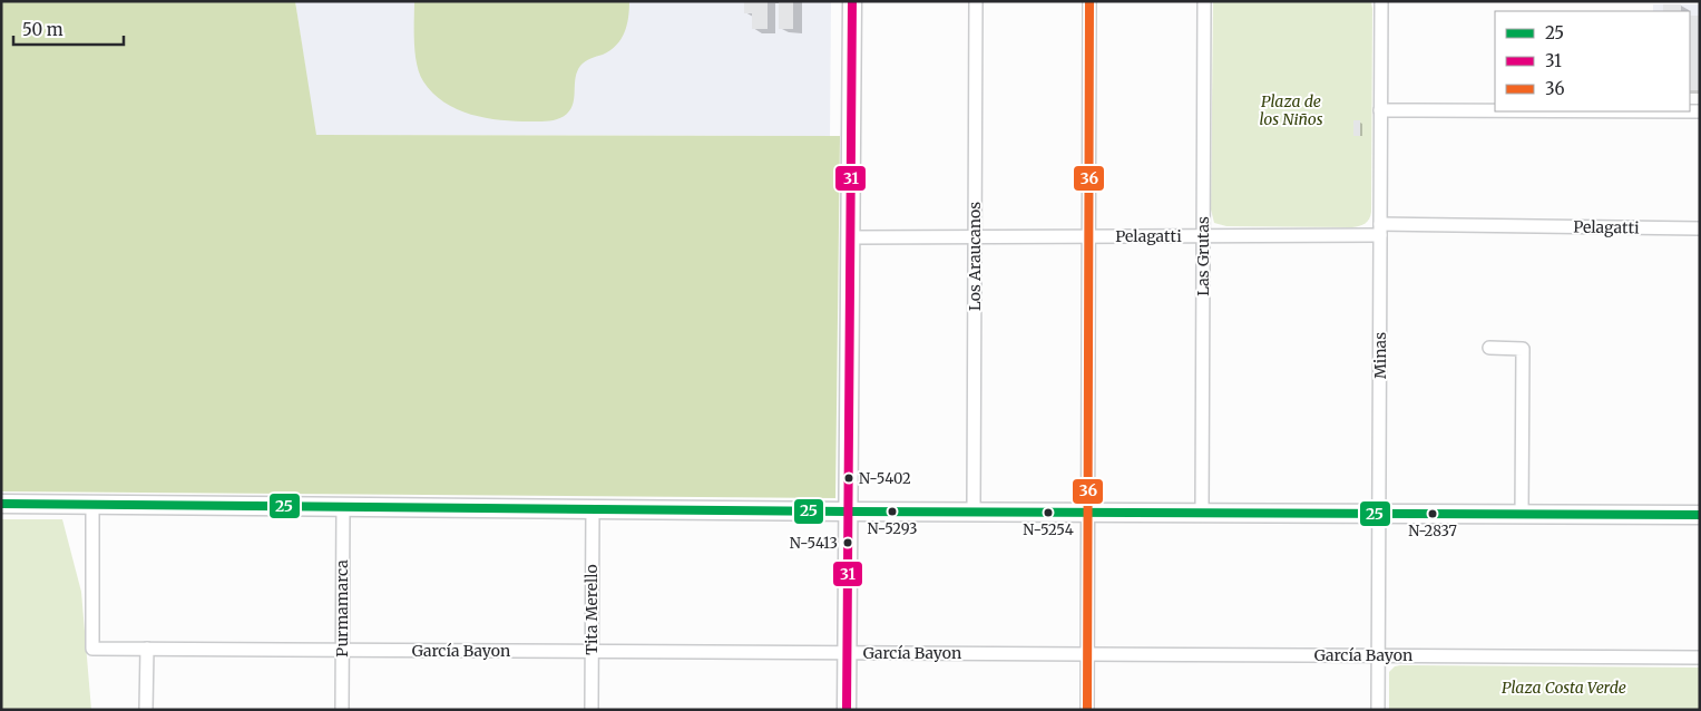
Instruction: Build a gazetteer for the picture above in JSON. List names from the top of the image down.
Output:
{
  "streets": {
    "street": [
      "Pelagatti",
      "Los Araucanos",
      "Las Grutas",
      "Minas",
      "Purmamarca",
      "Tita Merello",
      "García Bayon"
    ]
  },
  "crossings": [
    ["Pelagatti", "Los Araucanos"],
    ["Pelagatti", "Las Grutas"],
    ["Pelagatti", "Minas"],
    ["Minas", "García Bayon"],
    ["Purmamarca", "García Bayon"],
    ["Tita Merello", "García Bayon"]
  ],
  "parks": ["Plaza de los Niños", "Plaza Costa Verde"],
  "places": [
    "N-5402",
    "N-5293",
    "N-5254",
    "N-2837",
    "N-5413"
  ],
  "lines": ["transit line 31", "transit line 36", "transit line 25"],
  "legend": ["25", "31", "36"],
  "scale_bar": "50 m"
}
